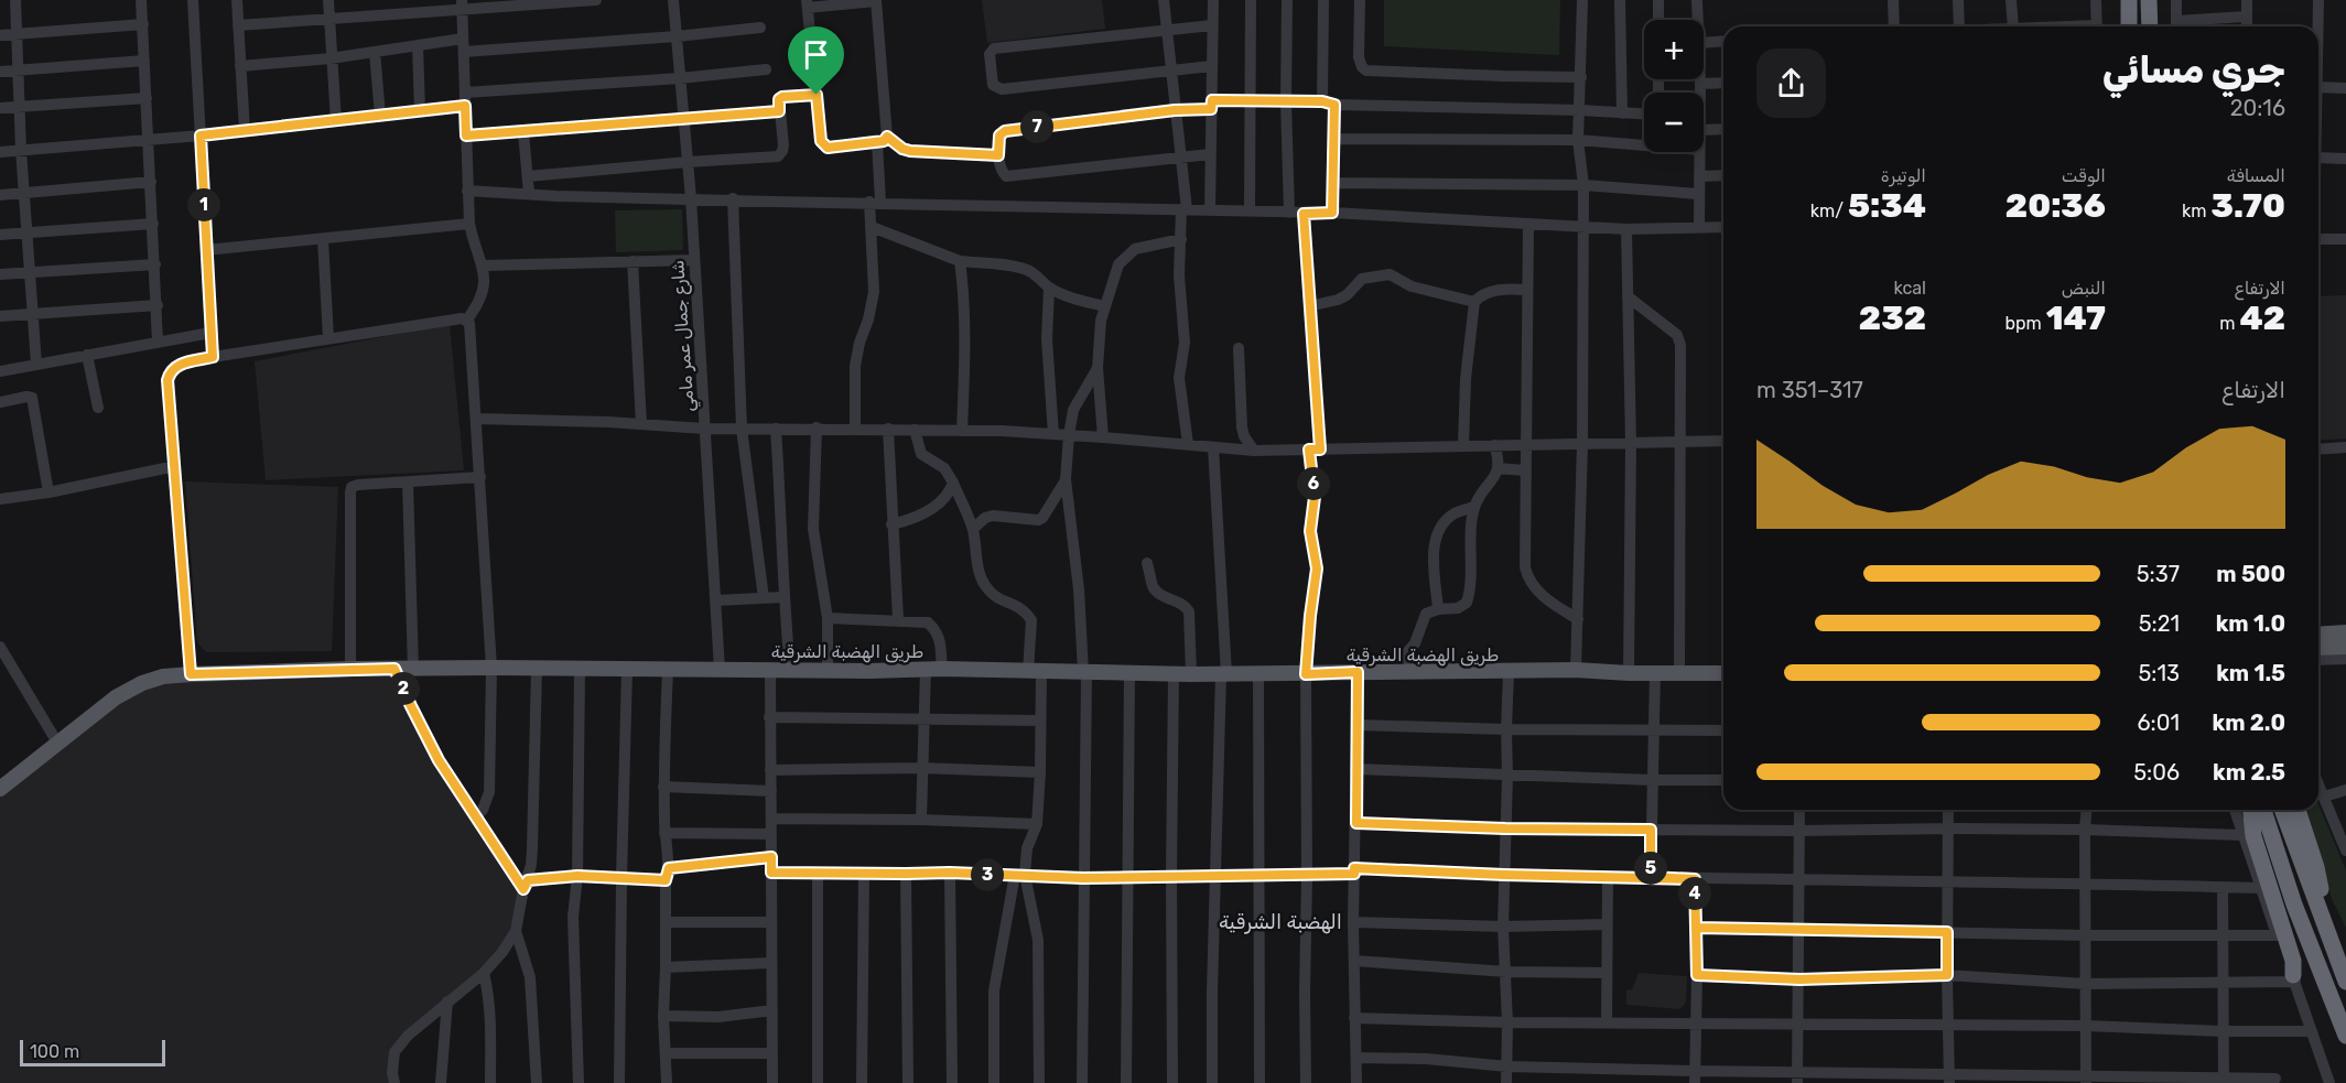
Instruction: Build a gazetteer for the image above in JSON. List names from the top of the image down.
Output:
{
  "streets": {
    "main road": ["طريق الهضبة الشرقية"],
    "street": ["شارع جمال عمر مامي"]
  },
  "crossings": [
    ["شارع جمال عمر مامي", "طريق الهضبة الشرقية"]
  ],
  "districts": ["الهضبة الشرقية"],
  "scale_bar": "100 m",
  "page": {
    "map_buttons": ["+", "−"],
    "heading": ["جري مسائي", "20:16"],
    "pins": [
      "7",
      "1",
      "6",
      "2",
      "5",
      "3",
      "4"
    ],
    "stats": [
      ["المسافة", "3.70 km"],
      ["الوقت", "20:36"],
      ["الوتيرة", "5:34 /km"],
      ["الارتفاع", "42 m"],
      ["النبض", "147 bpm"],
      ["kcal", "232"]
    ],
    "chart": ["الارتفاع", "317–351 m"],
    "list": [
      {
        "name": "500 m",
        "note": "5:37"
      },
      {
        "name": "1.0 km",
        "note": "5:21"
      },
      {
        "name": "1.5 km",
        "note": "5:13"
      },
      {
        "name": "2.0 km",
        "note": "6:01"
      },
      {
        "name": "2.5 km",
        "note": "5:06"
      }
    ],
    "scale": "100 m"
  }
}
